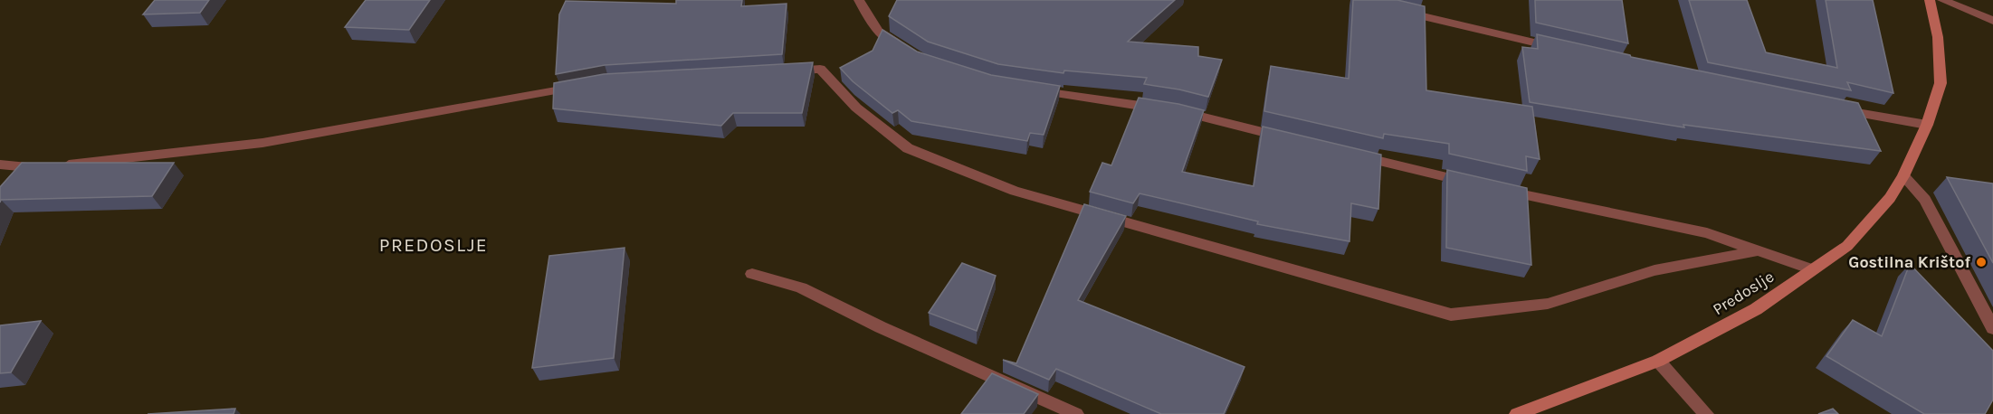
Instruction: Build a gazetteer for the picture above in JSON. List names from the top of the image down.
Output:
{
  "streets": {
    "street": ["Predoslje"]
  },
  "districts": ["PREDOSLJE"],
  "places": ["Gostilna Krištof"]
}
